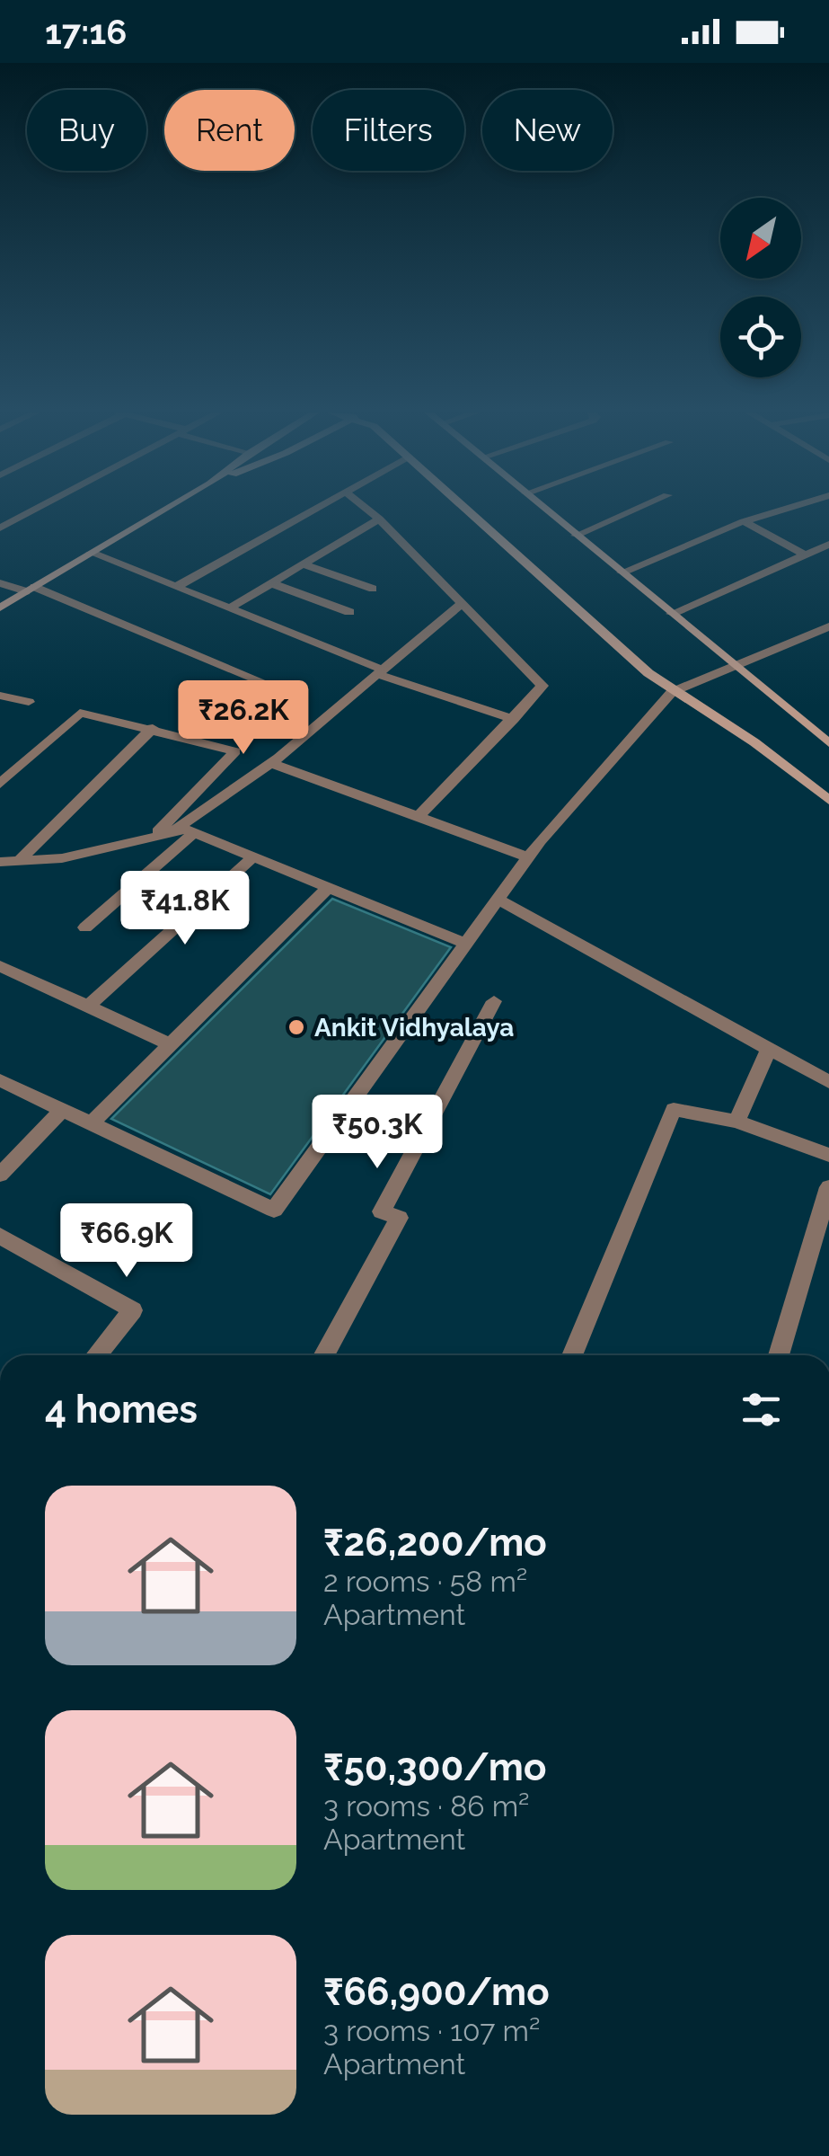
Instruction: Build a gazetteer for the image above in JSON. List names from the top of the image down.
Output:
{
  "places": ["Ankit Vidhyalaya"],
  "north": "bottom left",
  "page": {
    "status": "17:16",
    "chip": [
      "Buy",
      "Rent",
      "Filters",
      "New"
    ],
    "price": [
      "₹26.2K",
      "₹41.8K",
      "₹50.3K",
      "₹66.9K"
    ],
    "heading": "4 homes",
    "list": [
      {
        "name": "₹26,200/mo",
        "note": "2 rooms · 58 m² · Apartment"
      },
      {
        "name": "₹50,300/mo",
        "note": "3 rooms · 86 m² · Apartment"
      },
      {
        "name": "₹66,900/mo",
        "note": "3 rooms · 107 m² · Apartment"
      }
    ]
  }
}
